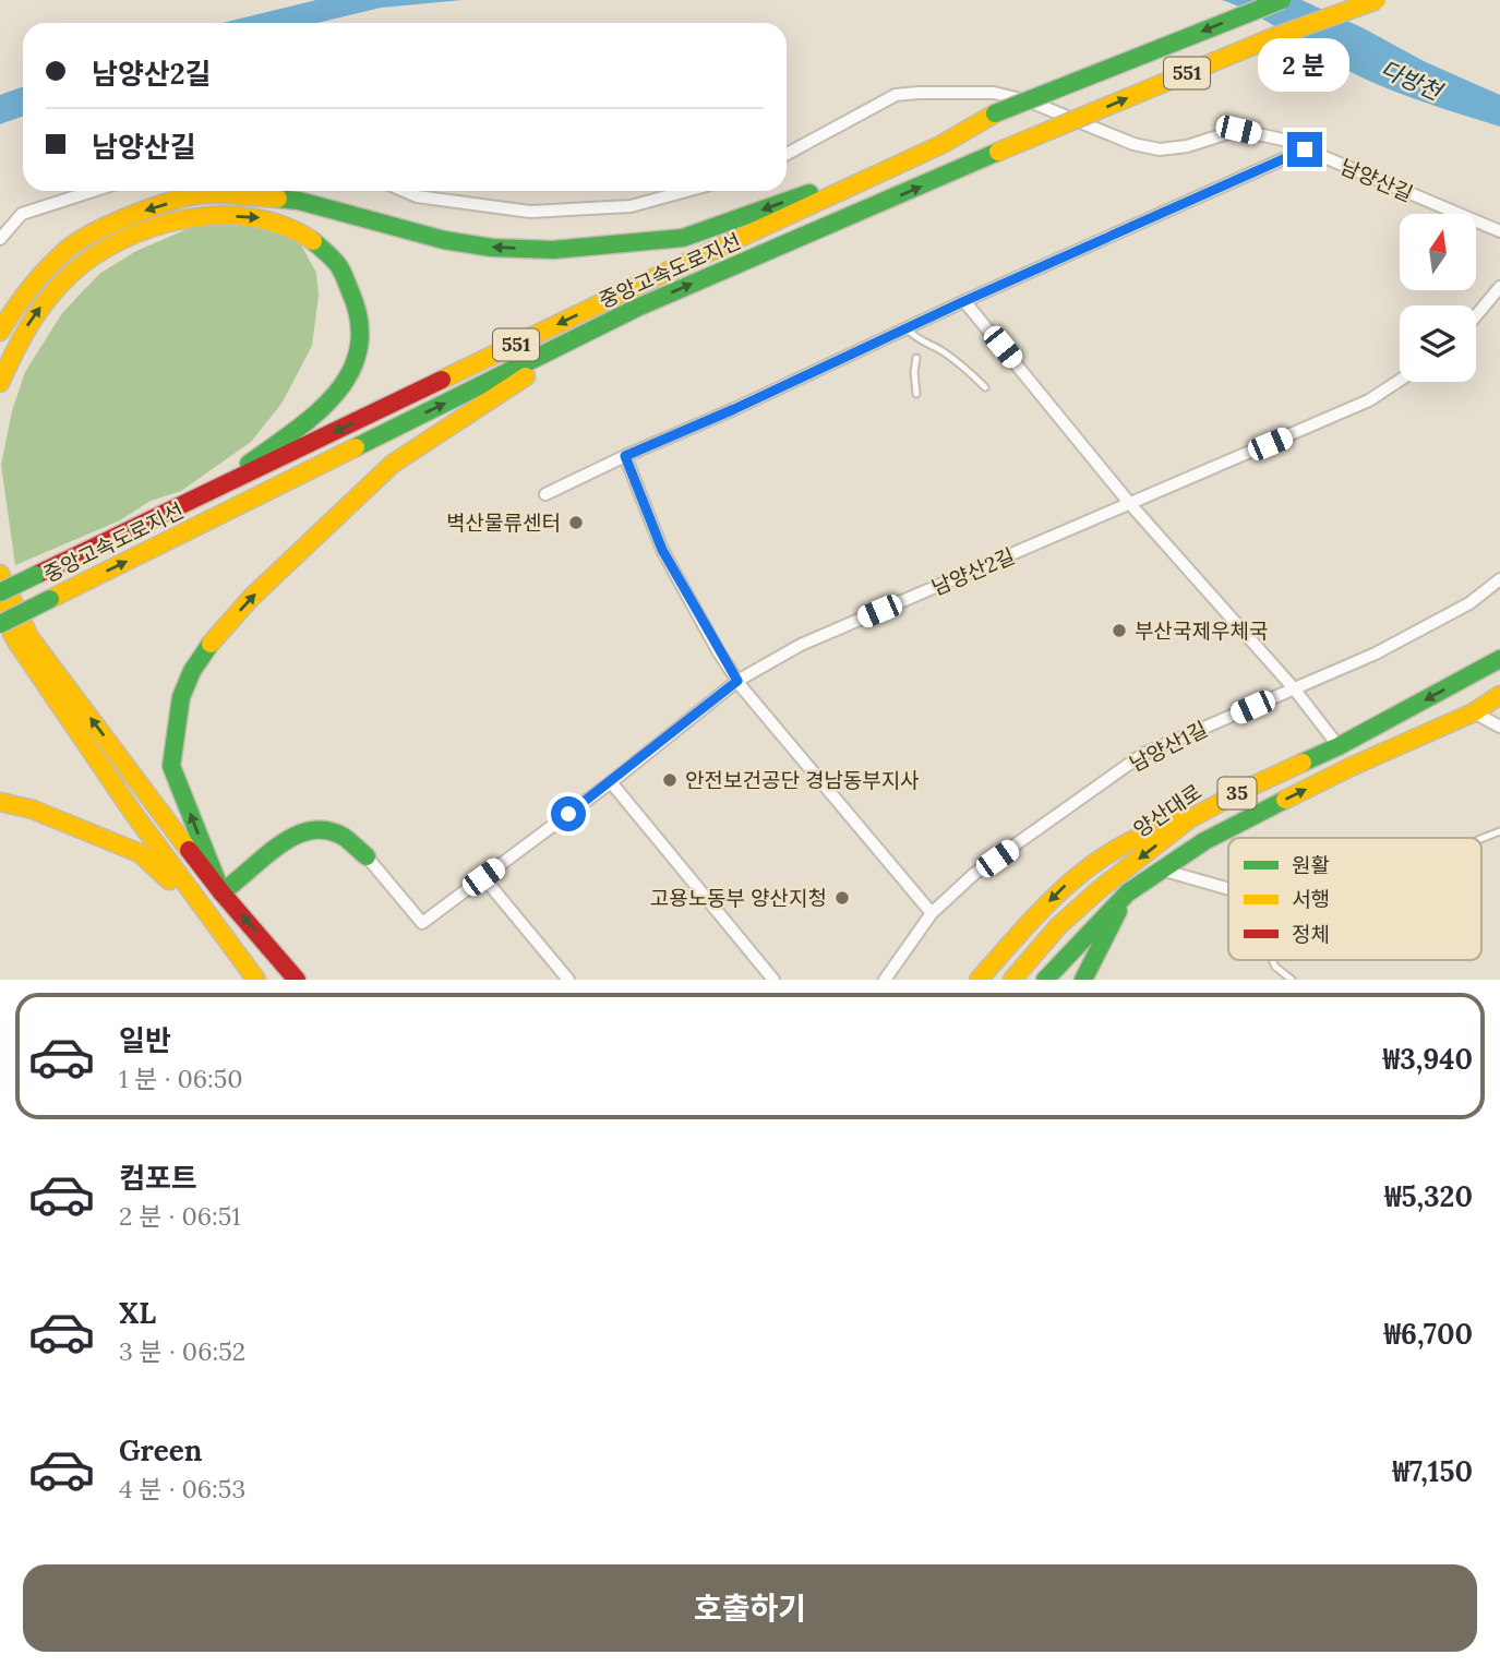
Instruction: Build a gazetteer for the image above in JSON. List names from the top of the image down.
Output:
{
  "streets": {
    "main road": [
      "551",
      "중앙고속도로지선",
      "35",
      "양산대로"
    ],
    "street": ["남양산길", "남양산2길", "남양산1길"]
  },
  "water": ["다방천"],
  "places": [
    "벽산물류센터",
    "부산국제우체국",
    "안전보건공단 경남동부지사",
    "고용노동부 양산지청"
  ],
  "legend": ["원활", "서행", "정체"],
  "north": "top",
  "page": {
    "banner": ["남양산2길", "남양산길"],
    "bubble": "2 분",
    "list": [
      {
        "name": "일반",
        "note": "1 분 · 06:50",
        "value": "₩3,940"
      },
      {
        "name": "컴포트",
        "note": "2 분 · 06:51",
        "value": "₩5,320"
      },
      {
        "name": "XL",
        "note": "3 분 · 06:52",
        "value": "₩6,700"
      },
      {
        "name": "Green",
        "note": "4 분 · 06:53",
        "value": "₩7,150"
      }
    ],
    "buttons": "호출하기"
  }
}
